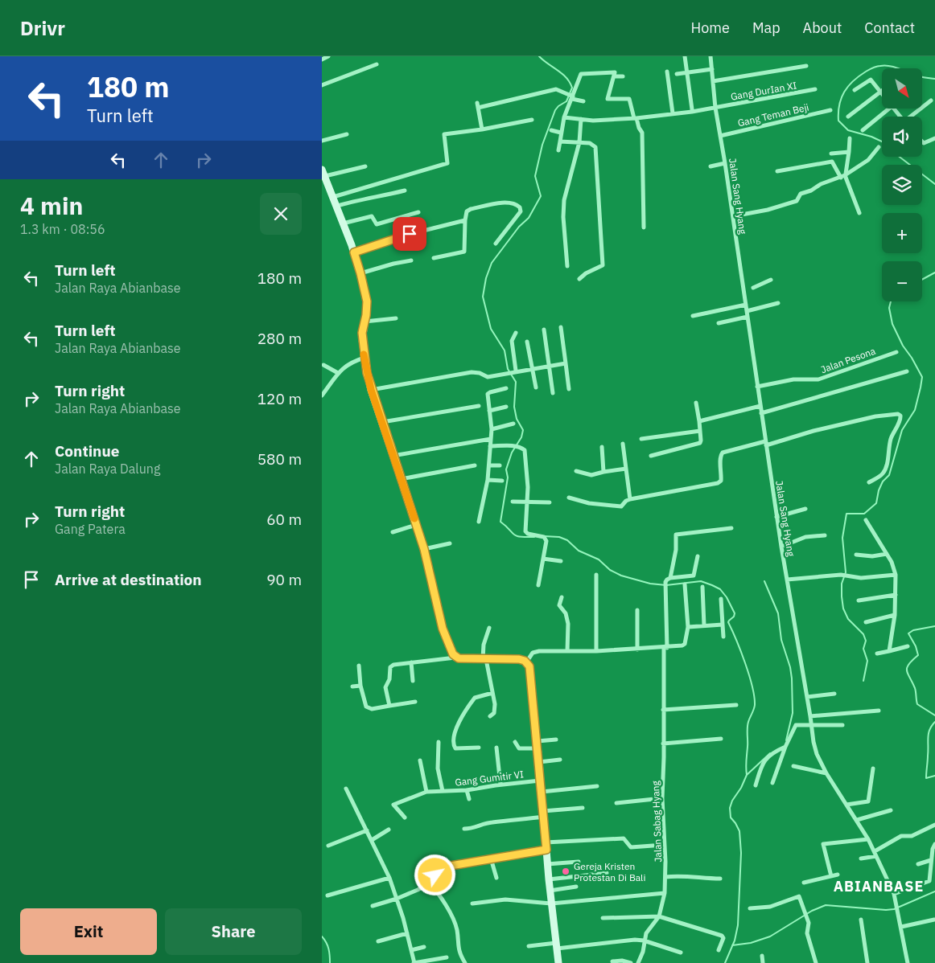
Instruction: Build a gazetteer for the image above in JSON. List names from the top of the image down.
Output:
{
  "streets": {
    "street": [
      "Gang DurIan XI",
      "Gang Teman Beji",
      "Jalan Sang Hyang",
      "Jalan Pesona",
      "Gang Gumitir VI",
      "Jalan Sabag Hyang"
    ]
  },
  "crossings": [
    ["Gang DurIan XI", "Jalan Sang Hyang"],
    ["Gang Teman Beji", "Jalan Sang Hyang"],
    ["Jalan Sang Hyang", "Jalan Pesona"]
  ],
  "districts": ["ABIANBASE"],
  "places": ["Gereja Kristen Protestan Di Bali"],
  "north": "bottom right",
  "page": {
    "header": "Drivr",
    "nav": [
      "Home",
      "Map",
      "About",
      "Contact"
    ],
    "turn": ["180 m", "Turn left"],
    "map_buttons": ["+", "−"],
    "heading": ["4 min", "1.3 km · 08:56"],
    "list": [
      {
        "name": "Turn left",
        "note": "Jalan Raya Abianbase",
        "value": "180 m"
      },
      {
        "name": "Turn left",
        "note": "Jalan Raya Abianbase",
        "value": "280 m"
      },
      {
        "name": "Turn right",
        "note": "Jalan Raya Abianbase",
        "value": "120 m"
      },
      {
        "name": "Continue",
        "note": "Jalan Raya Dalung",
        "value": "580 m"
      },
      {
        "name": "Turn right",
        "note": "Gang Patera",
        "value": "60 m"
      },
      {
        "name": "Arrive at destination",
        "value": "90 m"
      }
    ],
    "buttons": ["Exit", "Share"]
  }
}
